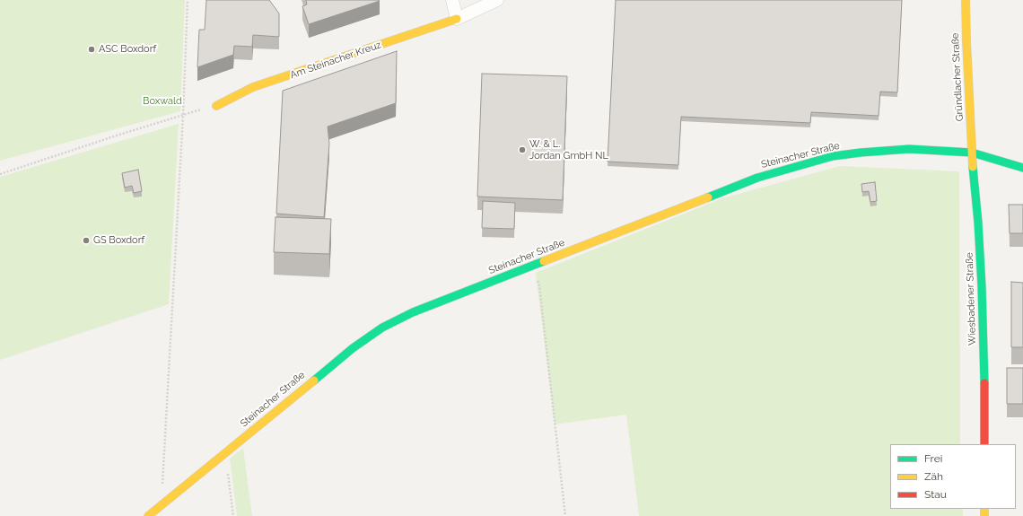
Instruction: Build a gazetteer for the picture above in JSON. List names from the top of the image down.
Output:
{
  "streets": {
    "street": [
      "Am Steinacher Kreuz",
      "Gründlacher Straße",
      "Steinacher Straße",
      "Wiesbadener Straße"
    ]
  },
  "crossings": [
    ["Gründlacher Straße", "Steinacher Straße"],
    ["Gründlacher Straße", "Wiesbadener Straße"],
    ["Steinacher Straße", "Wiesbadener Straße"]
  ],
  "parks": ["Boxwald"],
  "places": ["ASC Boxdorf", "W. & L. Jordan GmbH NL", "GS Boxdorf"],
  "legend": ["Frei", "Zäh", "Stau"]
}
